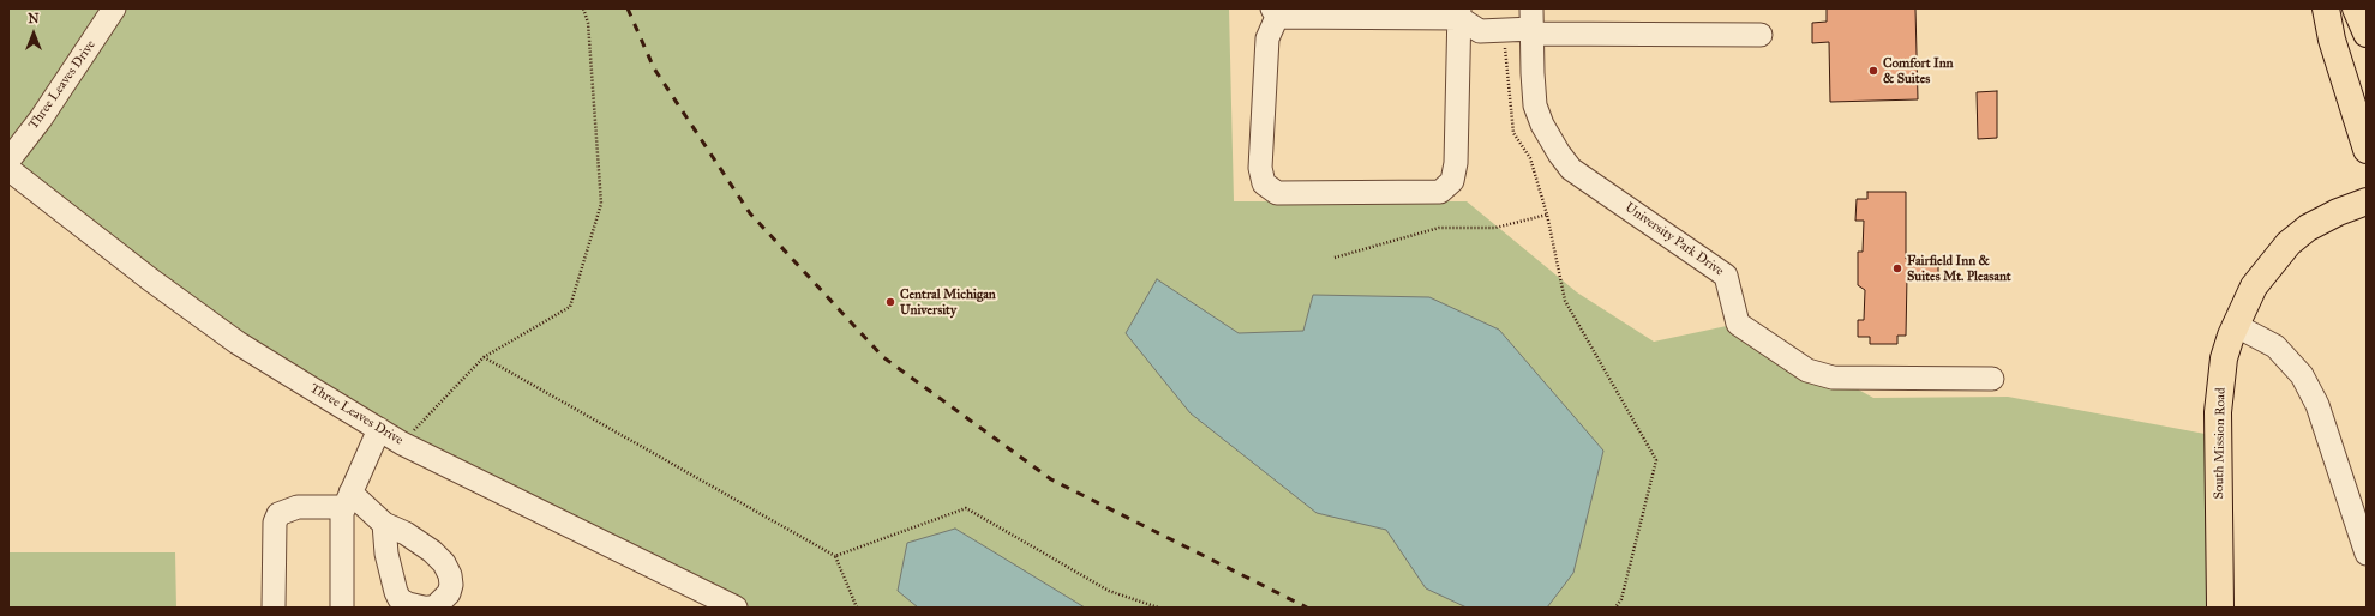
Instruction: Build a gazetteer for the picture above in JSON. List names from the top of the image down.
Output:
{
  "streets": {
    "main road": ["South Mission Road"],
    "street": ["Three Leaves Drive", "University Park Drive"]
  },
  "places": ["Comfort Inn & Suites", "Fairfield Inn & Suites Mt. Pleasant", "Central Michigan University"],
  "north": "top"
}
